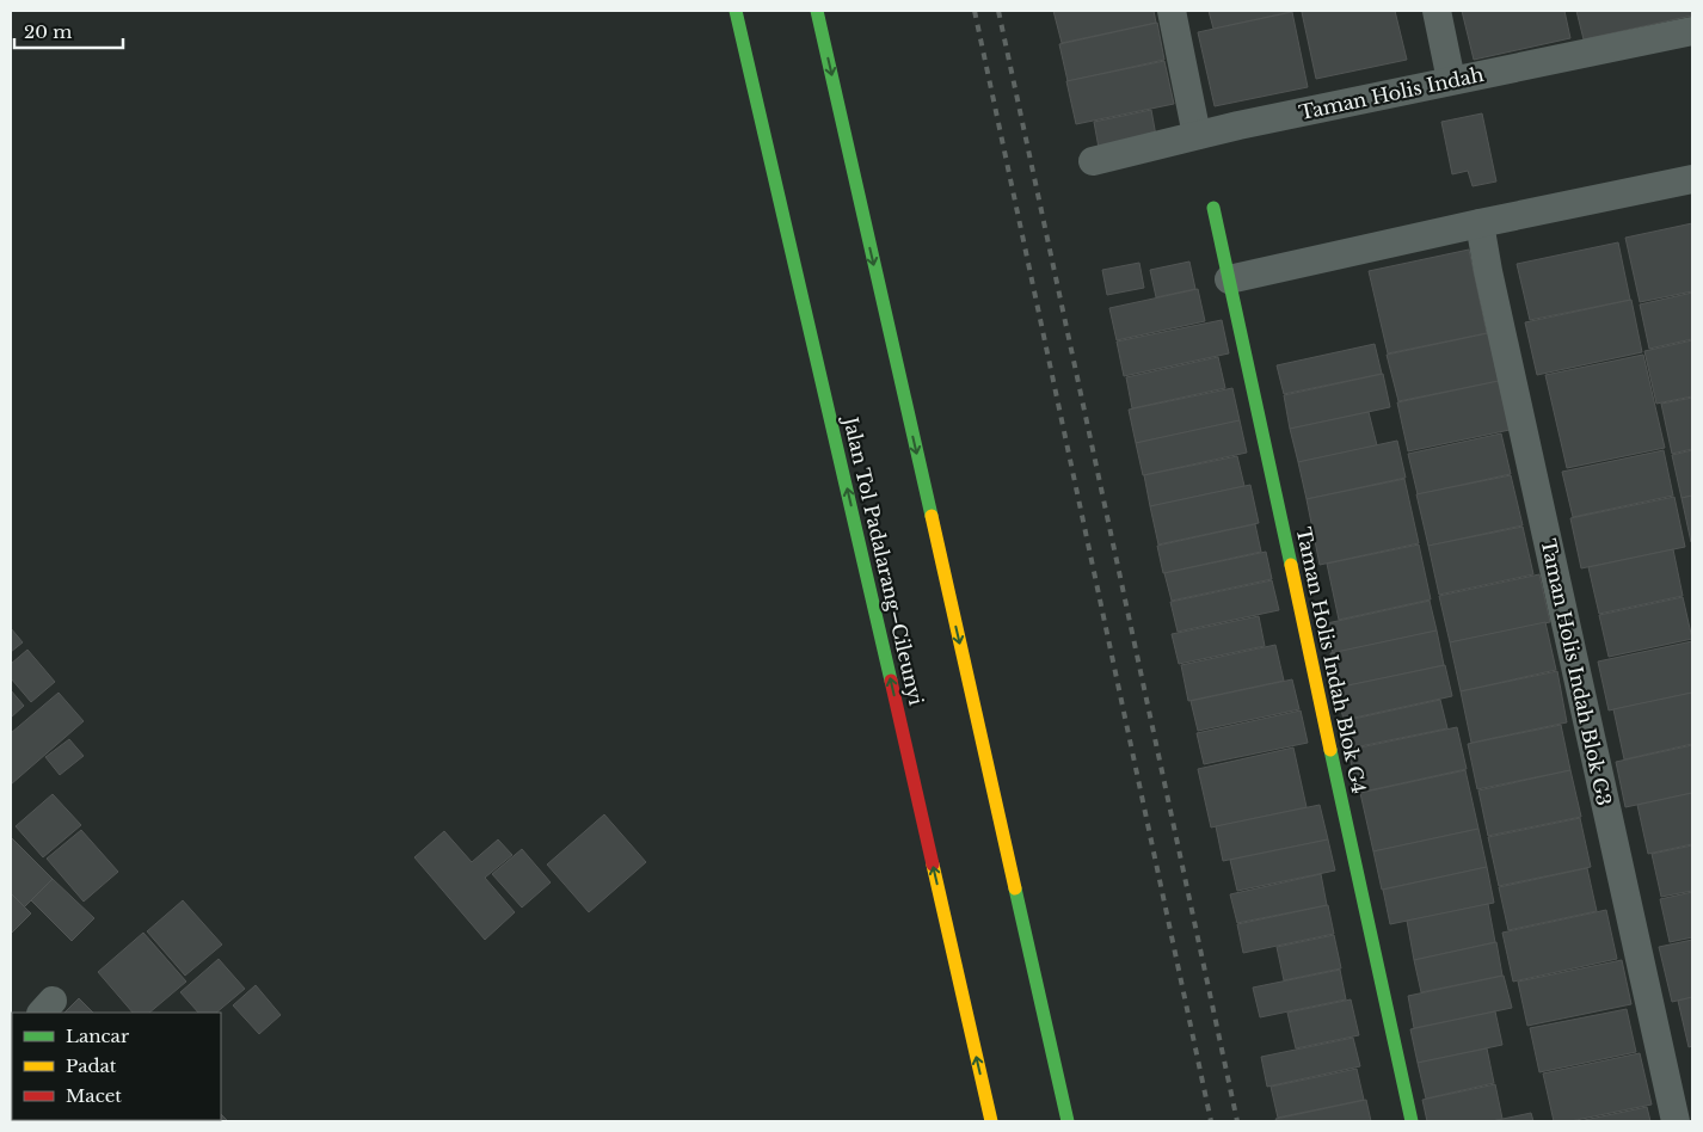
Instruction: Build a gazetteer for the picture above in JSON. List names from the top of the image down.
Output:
{
  "streets": {
    "main road": ["Jalan Tol Padalarang–Cileunyi", "Taman Holis Indah Blok G4"],
    "street": ["Taman Holis Indah", "Taman Holis Indah Blok G3"]
  },
  "legend": ["Lancar", "Padat", "Macet"],
  "scale_bar": "20 m"
}
